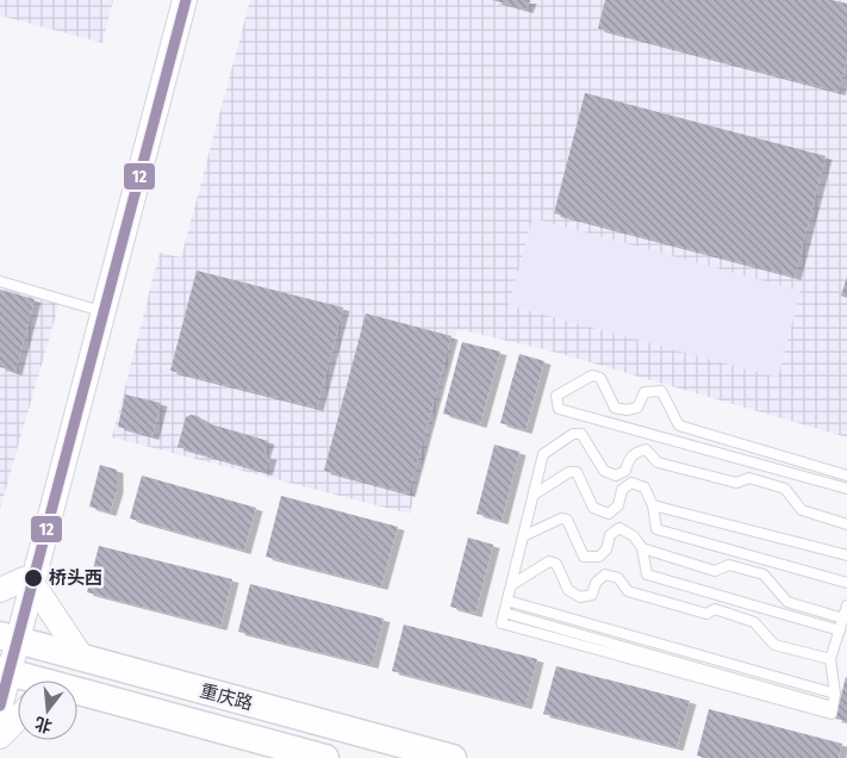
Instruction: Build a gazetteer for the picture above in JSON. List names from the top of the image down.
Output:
{
  "streets": {
    "main road": ["重庆路"]
  },
  "places": ["桥头西"],
  "lines": ["transit line 12"],
  "north": "bottom"
}
